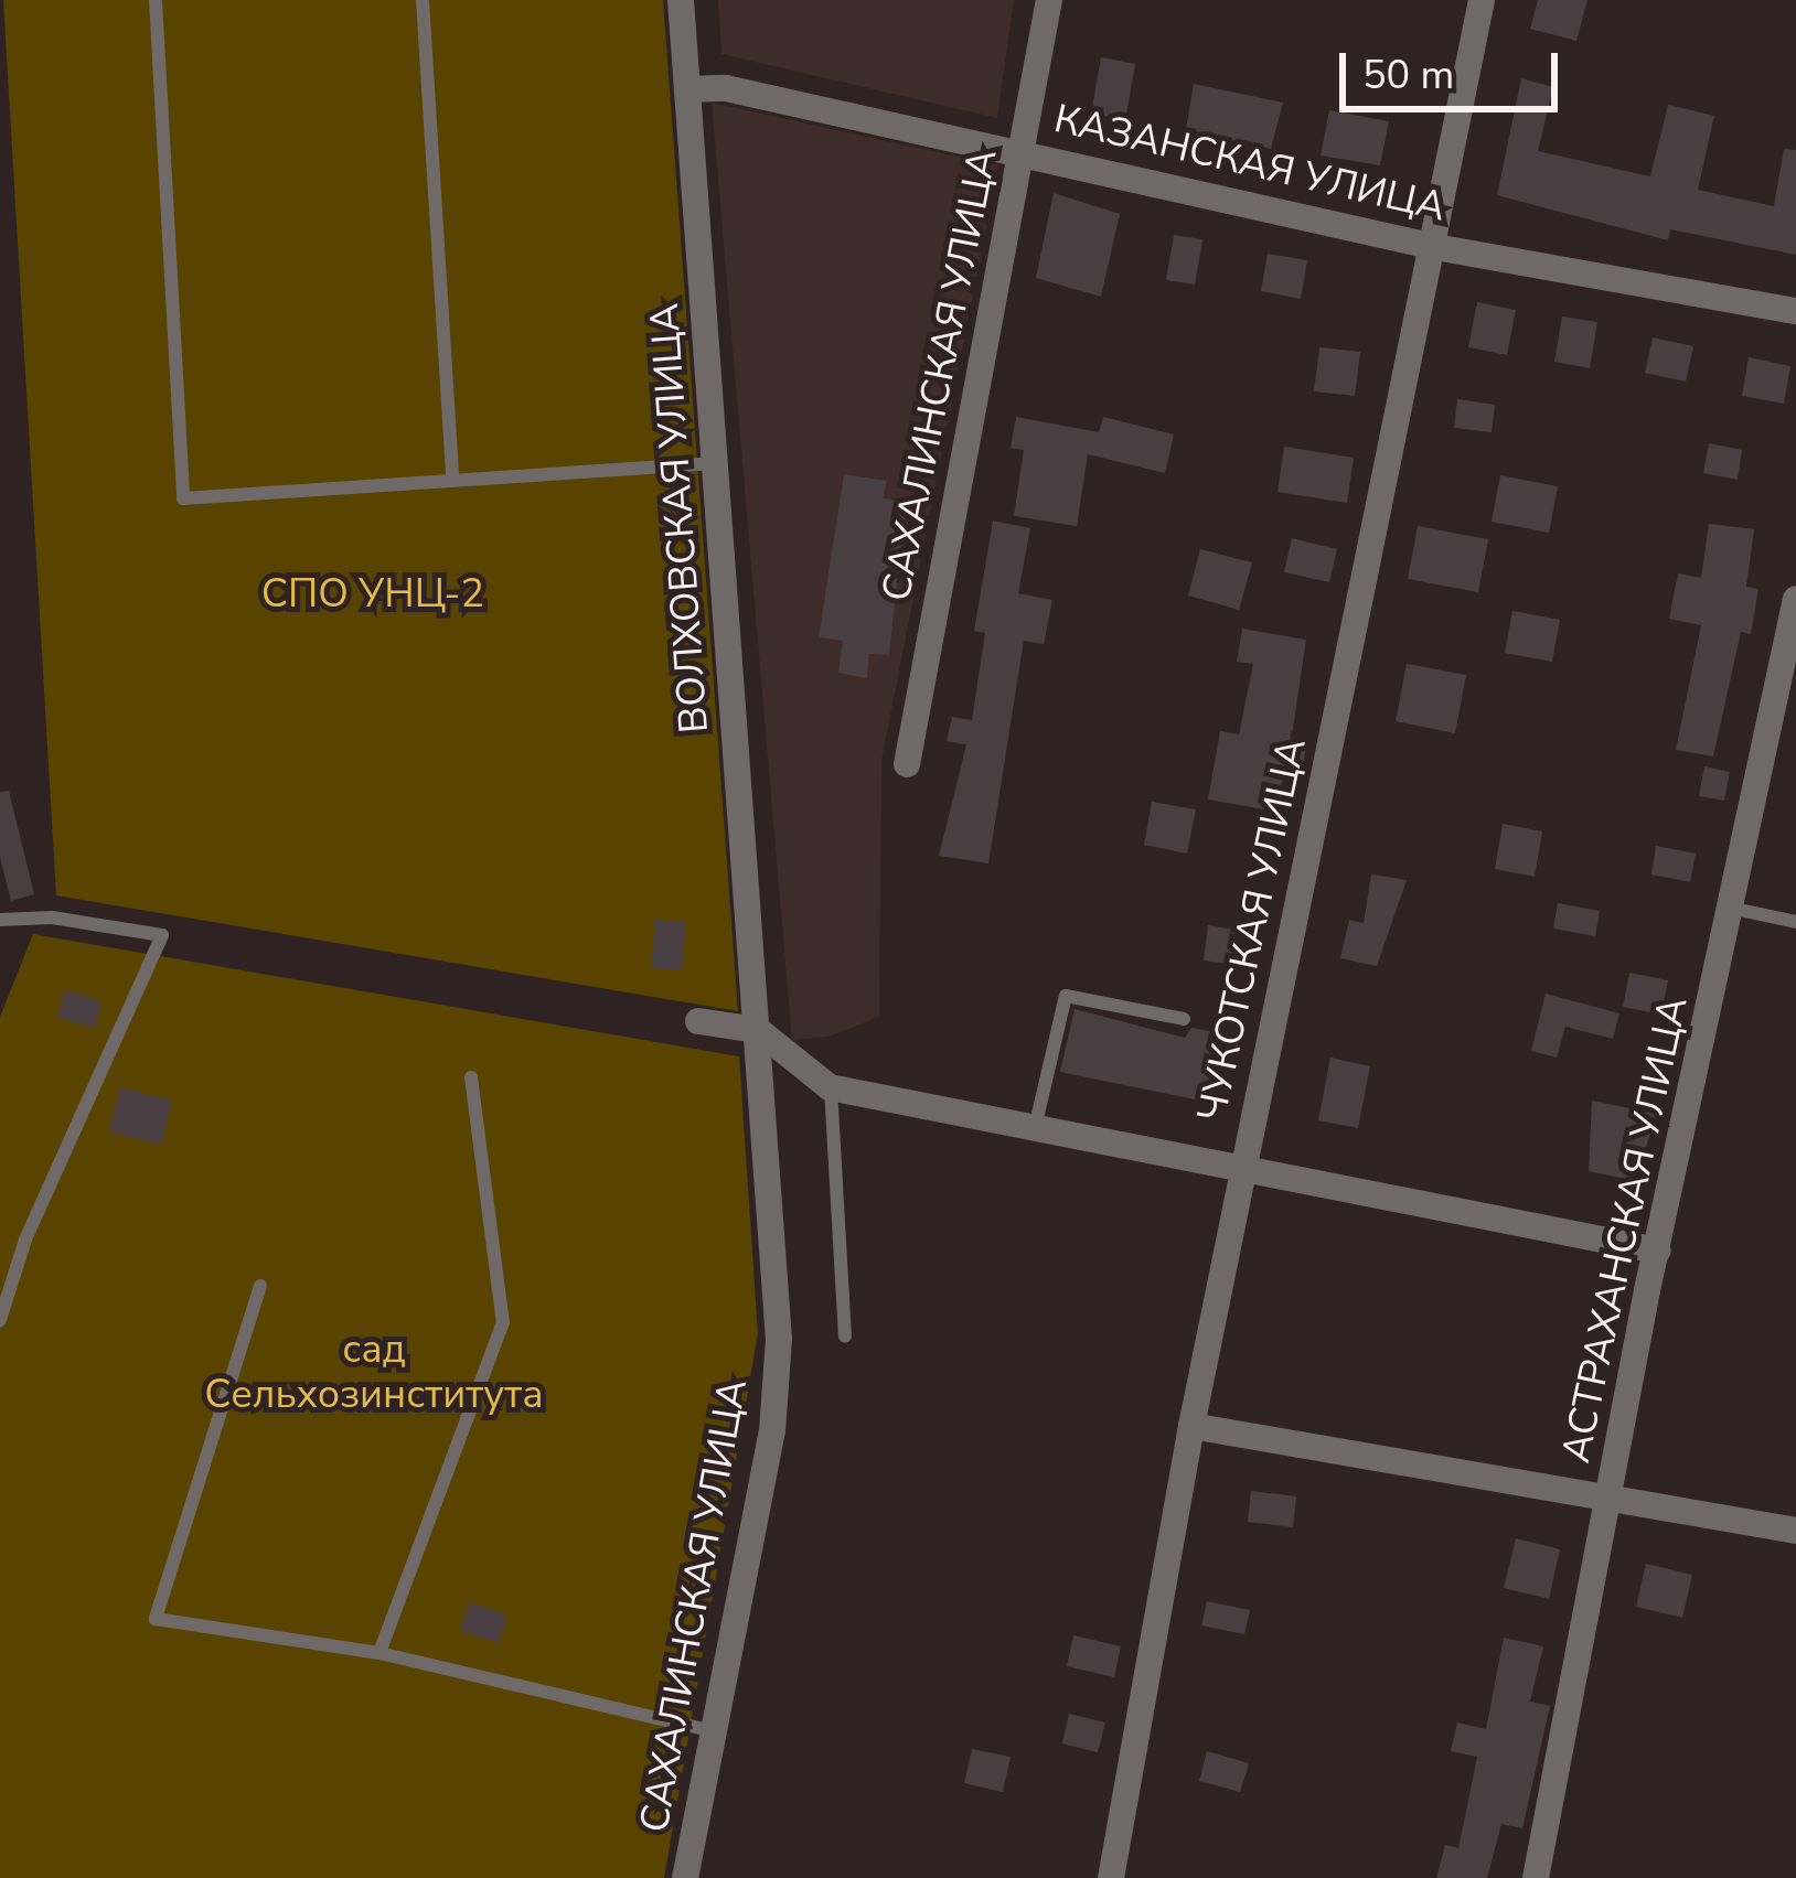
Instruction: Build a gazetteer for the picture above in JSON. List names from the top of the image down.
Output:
{
  "streets": {
    "street": [
      "КАЗАНСКАЯ УЛИЦА",
      "САХАЛИНСКАЯ УЛИЦА",
      "ВОЛХОВСКАЯ УЛИЦА",
      "ЧУКОТСКАЯ УЛИЦА",
      "АСТРАХАНСКАЯ УЛИЦА"
    ]
  },
  "crossings": [
    ["КАЗАНСКАЯ УЛИЦА", "САХАЛИНСКАЯ УЛИЦА"],
    ["КАЗАНСКАЯ УЛИЦА", "ВОЛХОВСКАЯ УЛИЦА"],
    ["КАЗАНСКАЯ УЛИЦА", "ЧУКОТСКАЯ УЛИЦА"],
    ["САХАЛИНСКАЯ УЛИЦА", "ВОЛХОВСКАЯ УЛИЦА"]
  ],
  "parks": ["СПО УНЦ-2", "сад Сельхозинститута"],
  "scale_bar": "50 m"
}
